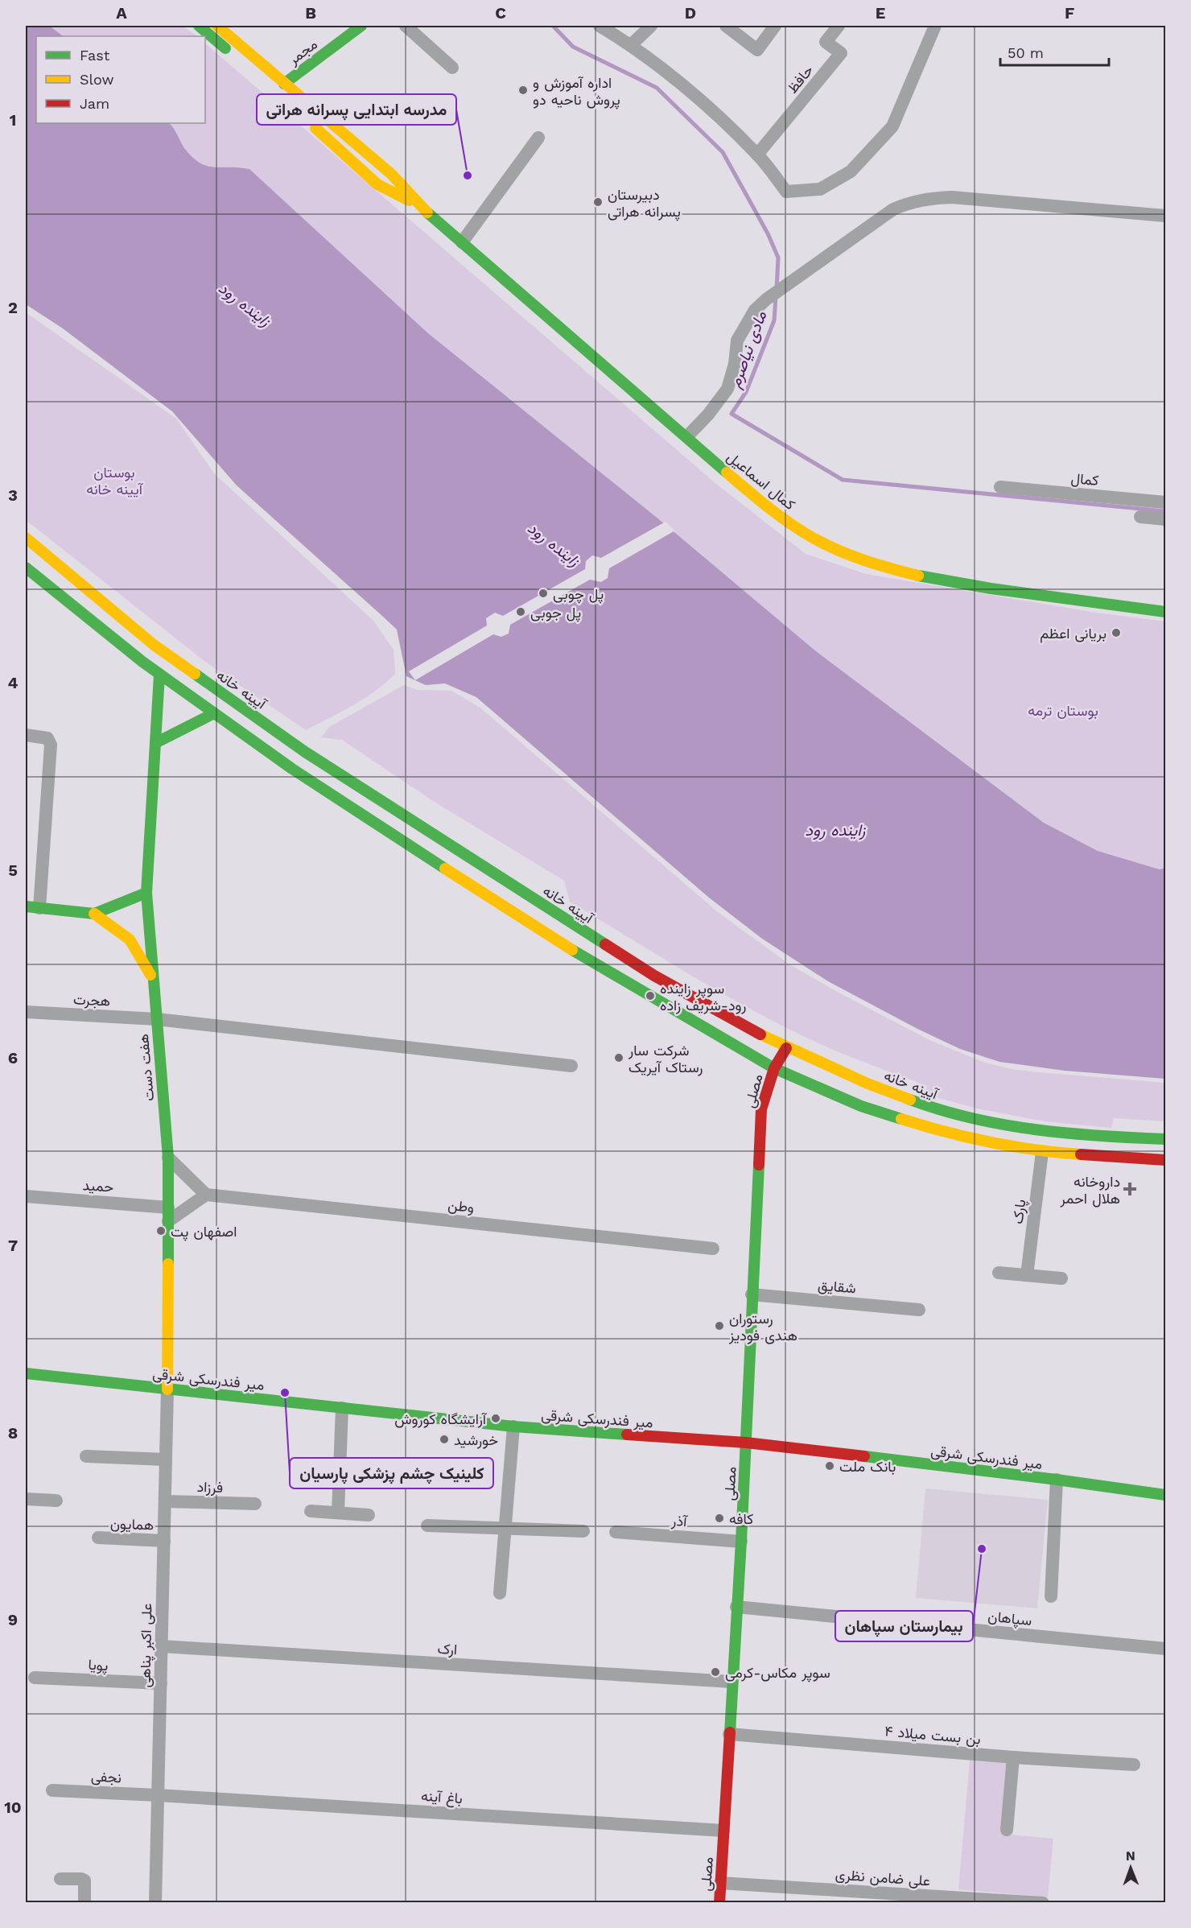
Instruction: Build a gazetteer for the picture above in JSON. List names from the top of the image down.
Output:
{
  "streets": {
    "main road": [
      "مجمر",
      "کمال اسماعیل",
      "آیینه خانه",
      "هفت دست",
      "مصلی",
      "میر فندرسکی شرقی"
    ],
    "street": [
      "حافظ",
      "کمال",
      "هجرت",
      "حمید",
      "وطن",
      "پارک",
      "شقایق",
      "فرزاد",
      "آذر",
      "همایون",
      "سپاهان",
      "علی اکبر پناهی",
      "ارک",
      "پویا",
      "بن بست میلاد ۴",
      "نجفی",
      "باغ آینه",
      "علی ضامن نظری"
    ]
  },
  "crossings": [
    ["مجمر", "کمال اسماعیل"],
    ["آیینه خانه", "مصلی"],
    ["هجرت", "هفت دست"],
    ["هفت دست", "حمید"],
    ["هفت دست", "میر فندرسکی شرقی"],
    ["هفت دست", "علی اکبر پناهی"],
    ["مصلی", "شقایق"],
    ["مصلی", "میر فندرسکی شرقی"],
    ["مصلی", "آذر"],
    ["مصلی", "سپاهان"],
    ["مصلی", "ارک"],
    ["مصلی", "بن بست میلاد ۴"],
    ["مصلی", "باغ آینه"],
    ["مصلی", "علی ضامن نظری"],
    ["میر فندرسکی شرقی", "علی اکبر پناهی"],
    ["فرزاد", "علی اکبر پناهی"],
    ["همایون", "علی اکبر پناهی"],
    ["علی اکبر پناهی", "ارک"],
    ["علی اکبر پناهی", "پویا"],
    ["علی اکبر پناهی", "نجفی"],
    ["علی اکبر پناهی", "باغ آینه"],
    ["نجفی", "باغ آینه"]
  ],
  "water": ["زاینده رود", "مادی نیاصرم"],
  "parks": ["بوستان آیینه خانه", "بوستان ترمه"],
  "places": {
    "other": [
      "اداره آموزش و پروش ناحیه دو",
      "مدرسه ابتدایی پسرانه هراتی",
      "دبیرستان پسرانه هراتی",
      "پل چوبی",
      "پل جوبی",
      "بریانی اعظم",
      "سوپر زاینده رود-شریف زاده",
      "شرکت سار رستاک آیریک",
      "اصفهان پت",
      "رستوران هندی فودیز",
      "کلینیک چشم پزشکی پارسیان",
      "آرایشگاه کوروش",
      "خورشید",
      "بانک ملت",
      "کافه",
      "بیمارستان سپاهان",
      "سوپر مکاس-کرمی"
    ],
    "health": ["داروخانه هلال احمر"]
  },
  "legend": ["Fast", "Slow", "Jam"],
  "scale_bar": "50 m",
  "north": "top",
  "grid": {
    "columns": [
      "A",
      "B",
      "C",
      "D",
      "E",
      "F"
    ],
    "rows": [
      "1",
      "2",
      "3",
      "4",
      "5",
      "6",
      "7",
      "8",
      "9",
      "10"
    ]
  }
}
